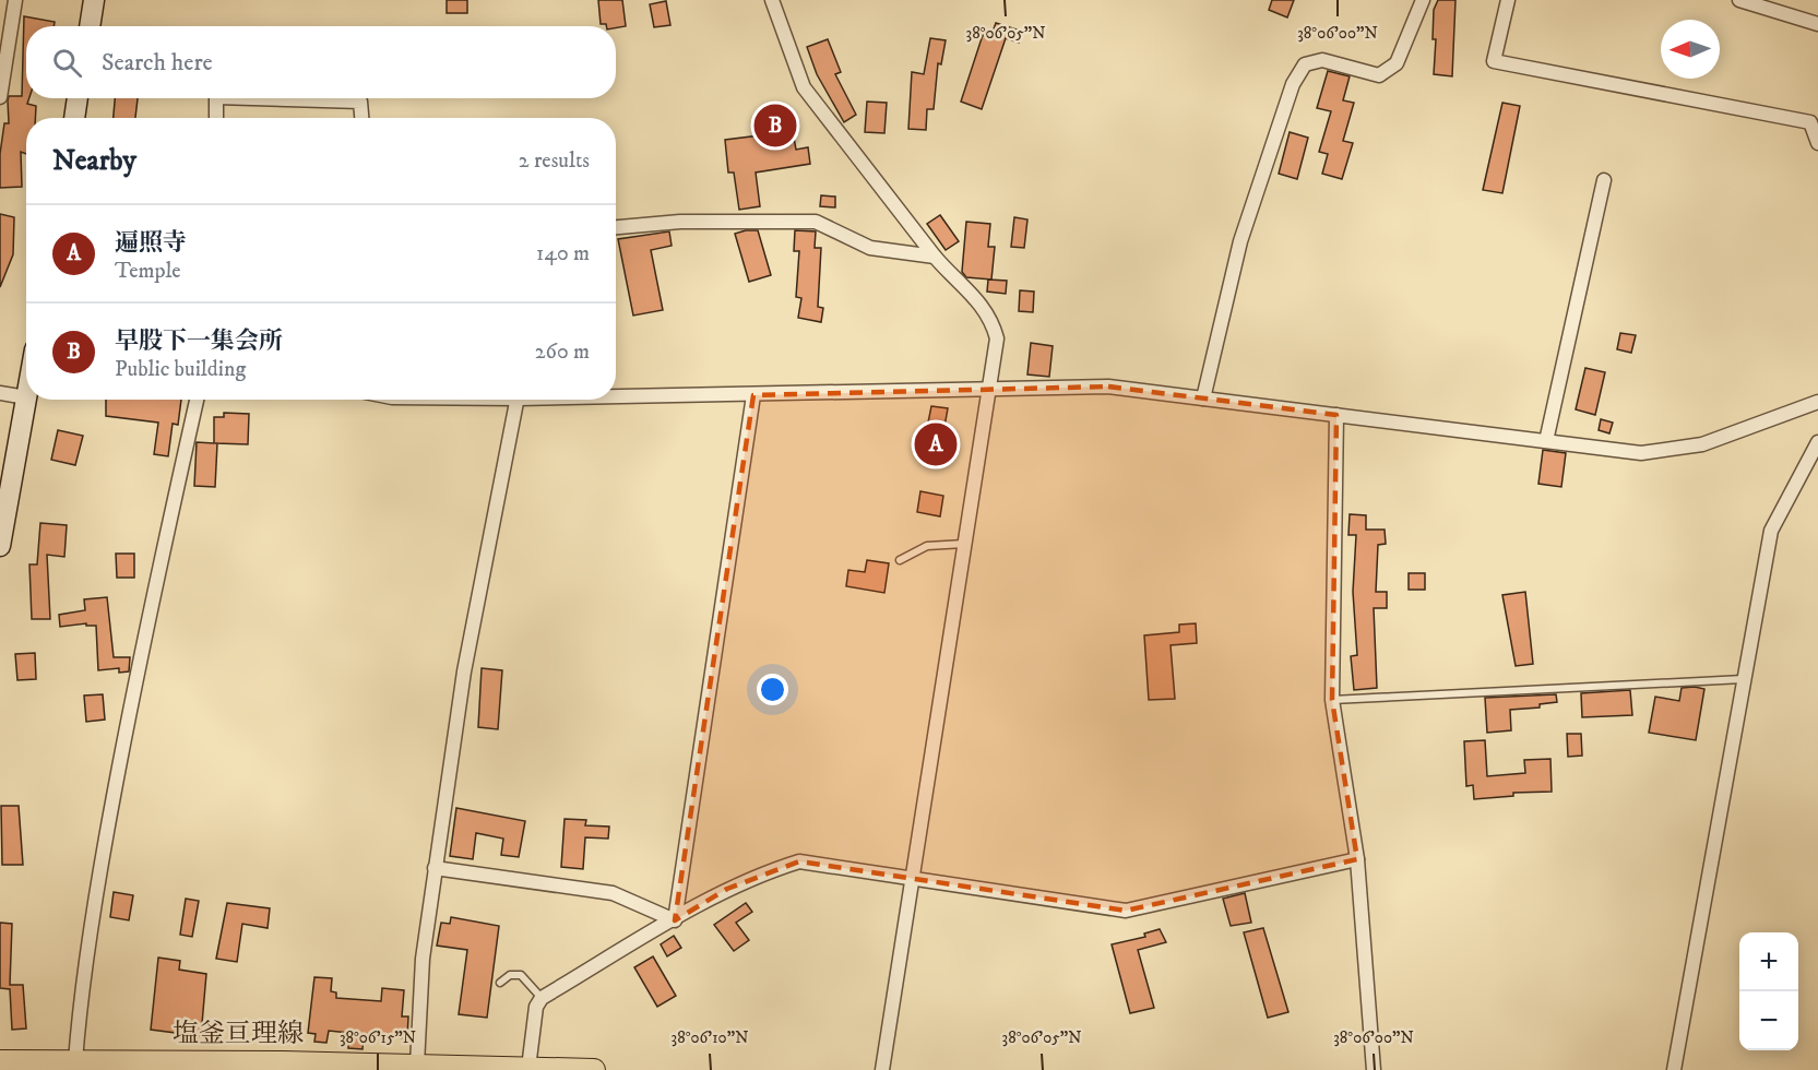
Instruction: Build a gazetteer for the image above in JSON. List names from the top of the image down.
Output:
{
  "streets": {
    "main road": ["塩釜亘理線"]
  },
  "north": "left",
  "page": {
    "search": "Search here",
    "pins": ["B", "A"],
    "heading": ["Nearby", "2 results"],
    "list": [
      {
        "mark": "A",
        "name": "遍照寺",
        "note": "Temple",
        "value": "140 m"
      },
      {
        "mark": "B",
        "name": "早股下一集会所",
        "note": "Public building",
        "value": "260 m"
      }
    ],
    "map_buttons": ["+", "−"]
  },
  "coordinates": [
    "38°06'05\"N",
    "38°06'00\"N",
    "38°06'15\"N",
    "38°06'10\"N"
  ]
}
